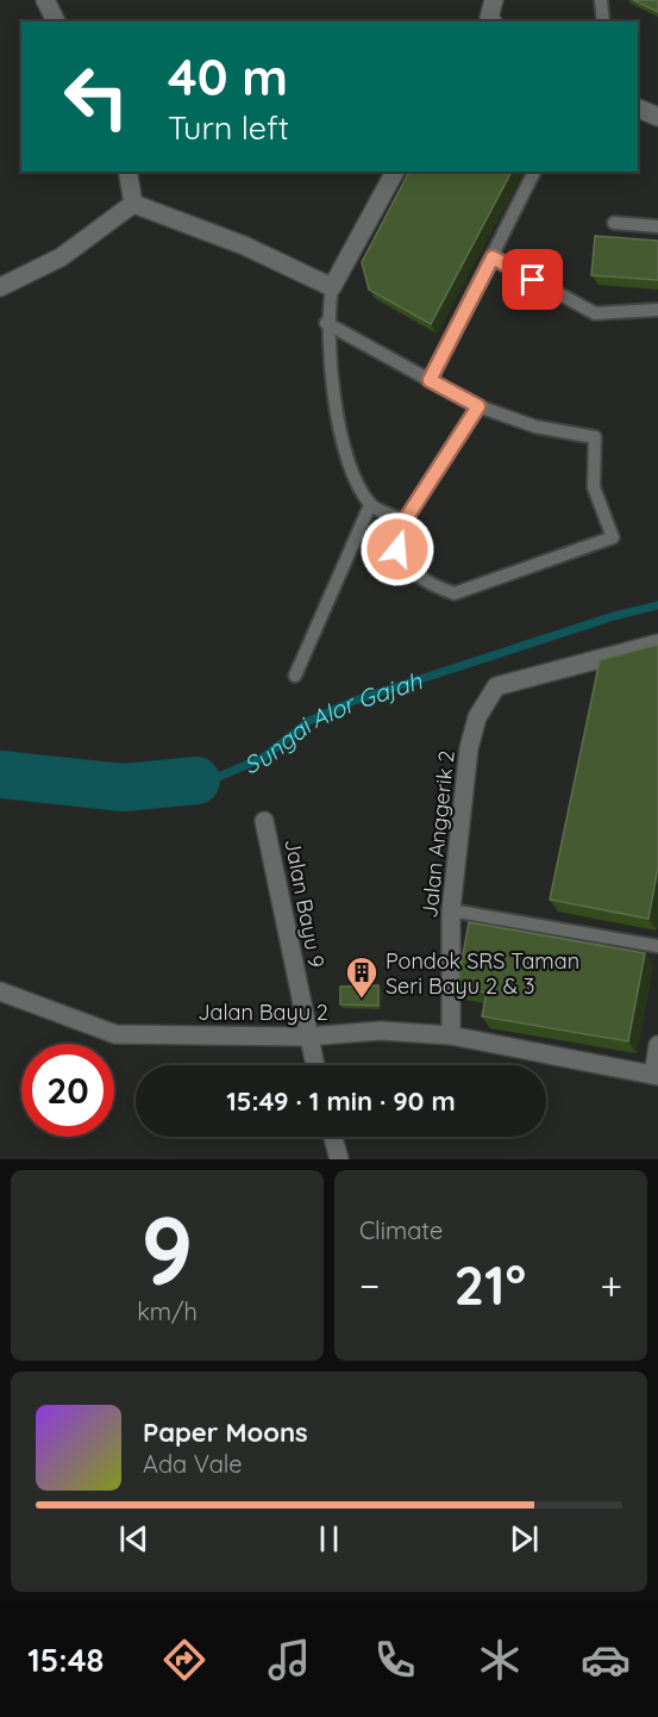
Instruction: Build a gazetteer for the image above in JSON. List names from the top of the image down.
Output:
{
  "streets": {
    "street": ["Jalan Anggerik 2", "Jalan Bayu 9", "Jalan Bayu 2"]
  },
  "crossings": [
    ["Jalan Anggerik 2", "Jalan Bayu 2"],
    ["Jalan Bayu 9", "Jalan Bayu 2"]
  ],
  "water": ["Sungai Alor Gajah"],
  "places": {
    "building": ["Pondok SRS Taman Seri Bayu 2 & 3"]
  },
  "page": {
    "turn": ["40 m", "Turn left"],
    "limit": "20",
    "trip": "15:49 · 1 min · 90 m",
    "tile": [
      ["9", "km/h"],
      "Climate"
    ],
    "heat": ["−", "21°", "+"],
    "song": ["Paper Moons", "Ada Vale"],
    "tabs": "15:48"
  }
}
